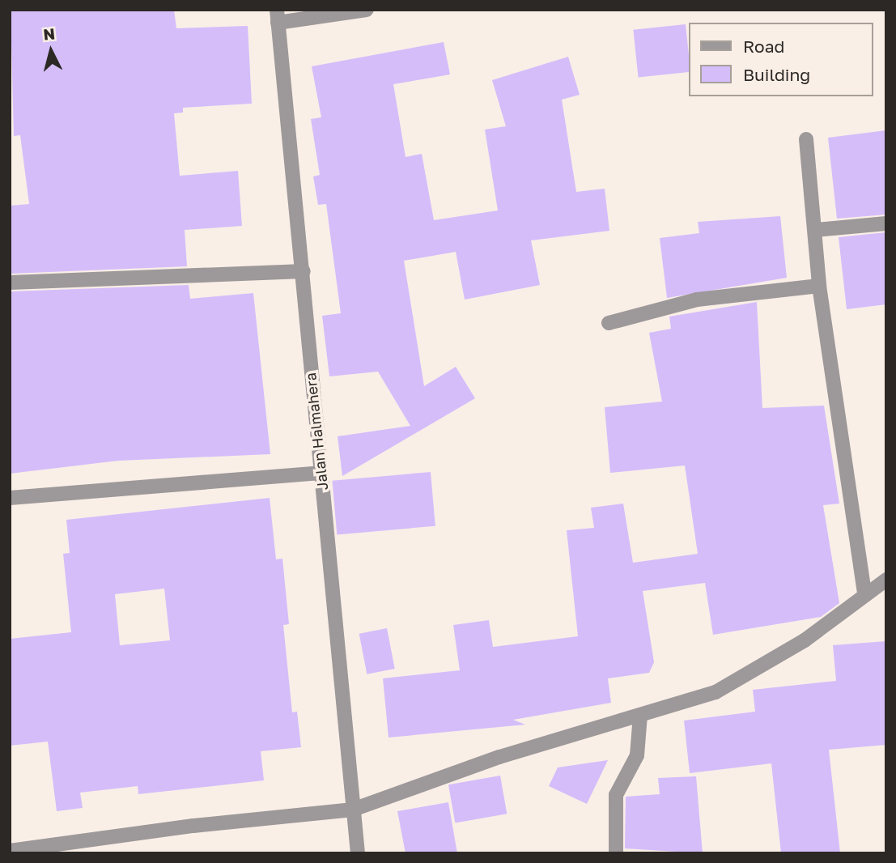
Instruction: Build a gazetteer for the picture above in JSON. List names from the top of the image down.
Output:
{
  "streets": {
    "street": ["Jalan Halmahera"]
  },
  "legend": ["Road", "Building"],
  "north": "top"
}
